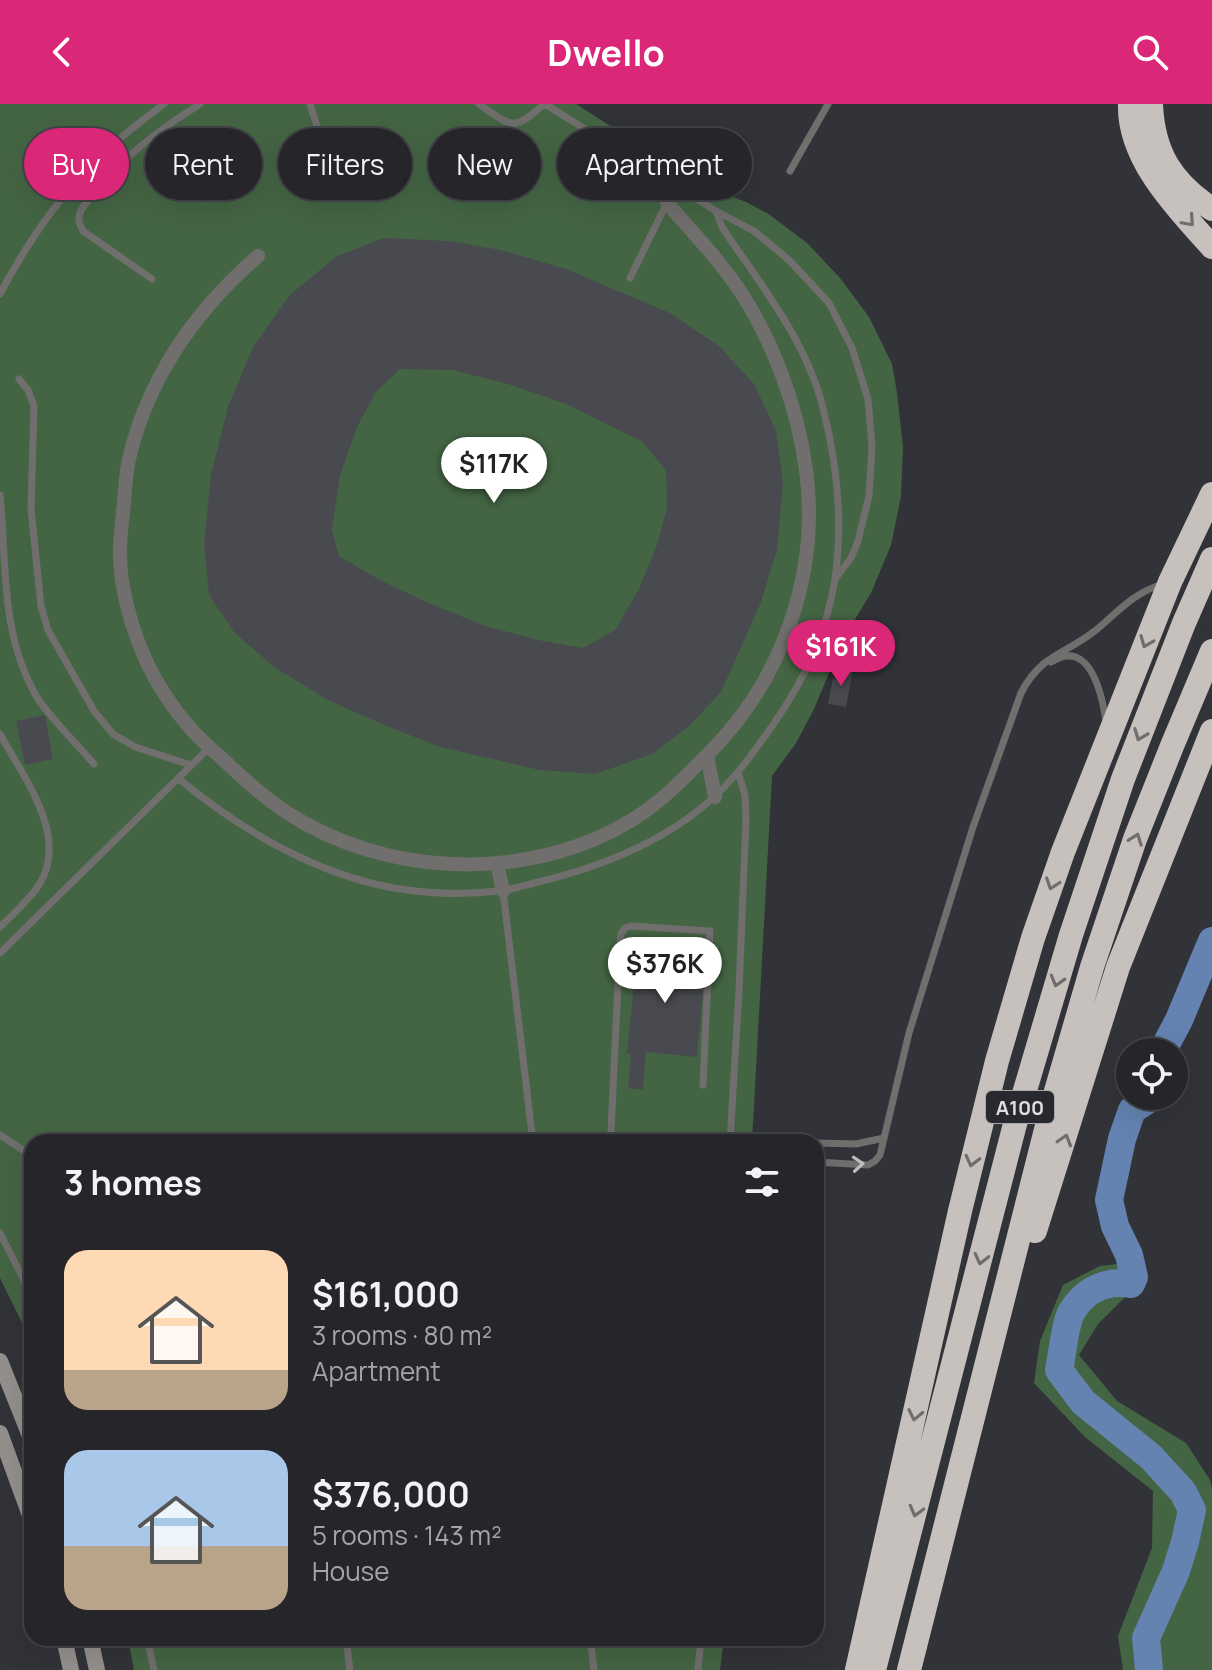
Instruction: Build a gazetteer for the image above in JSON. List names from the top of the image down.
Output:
{
  "streets": {
    "highway": ["A100"]
  },
  "page": {
    "header": "Dwello",
    "chip": [
      "Buy",
      "Rent",
      "Filters",
      "New",
      "Apartment"
    ],
    "price": ["$117K", "$161K", "$376K"],
    "heading": "3 homes",
    "list": [
      {
        "name": "$161,000",
        "note": "3 rooms · 80 m² · Apartment"
      },
      {
        "name": "$376,000",
        "note": "5 rooms · 143 m² · House"
      }
    ]
  }
}
